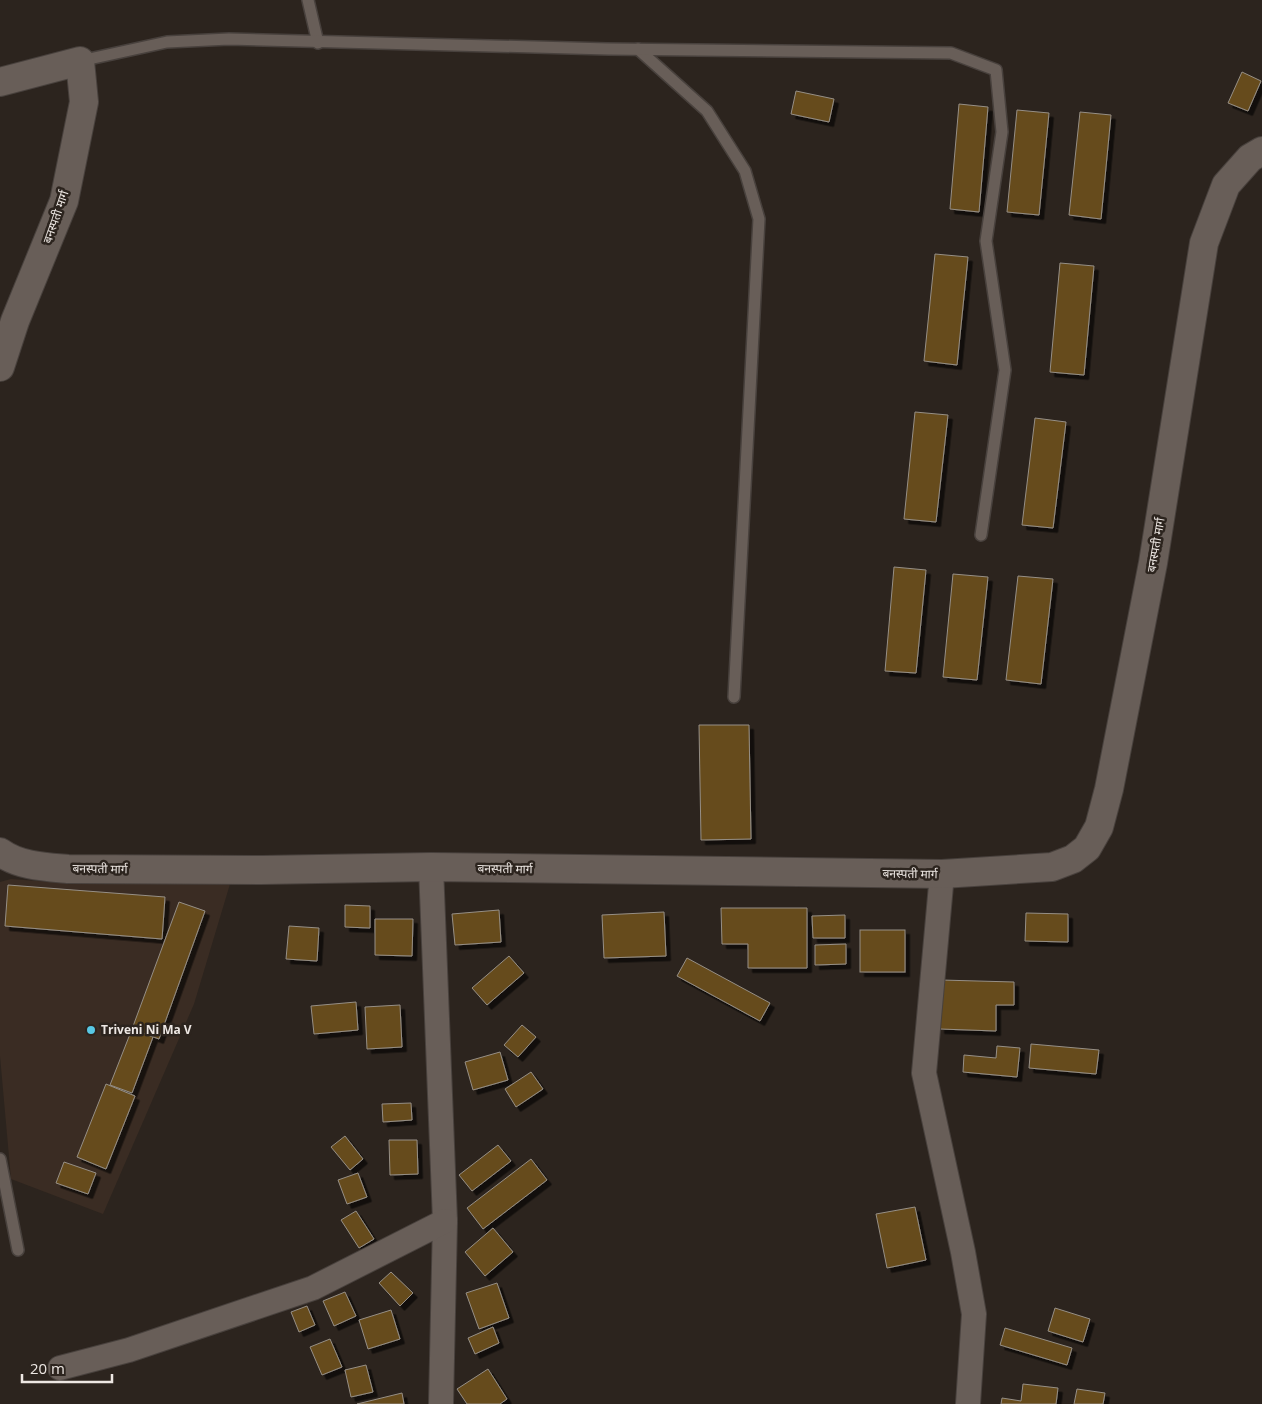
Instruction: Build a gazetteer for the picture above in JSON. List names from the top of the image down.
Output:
{
  "streets": {
    "street": ["बनस्पती मार्ग"]
  },
  "places": ["Triveni Ni Ma V"],
  "scale_bar": "20 m"
}
